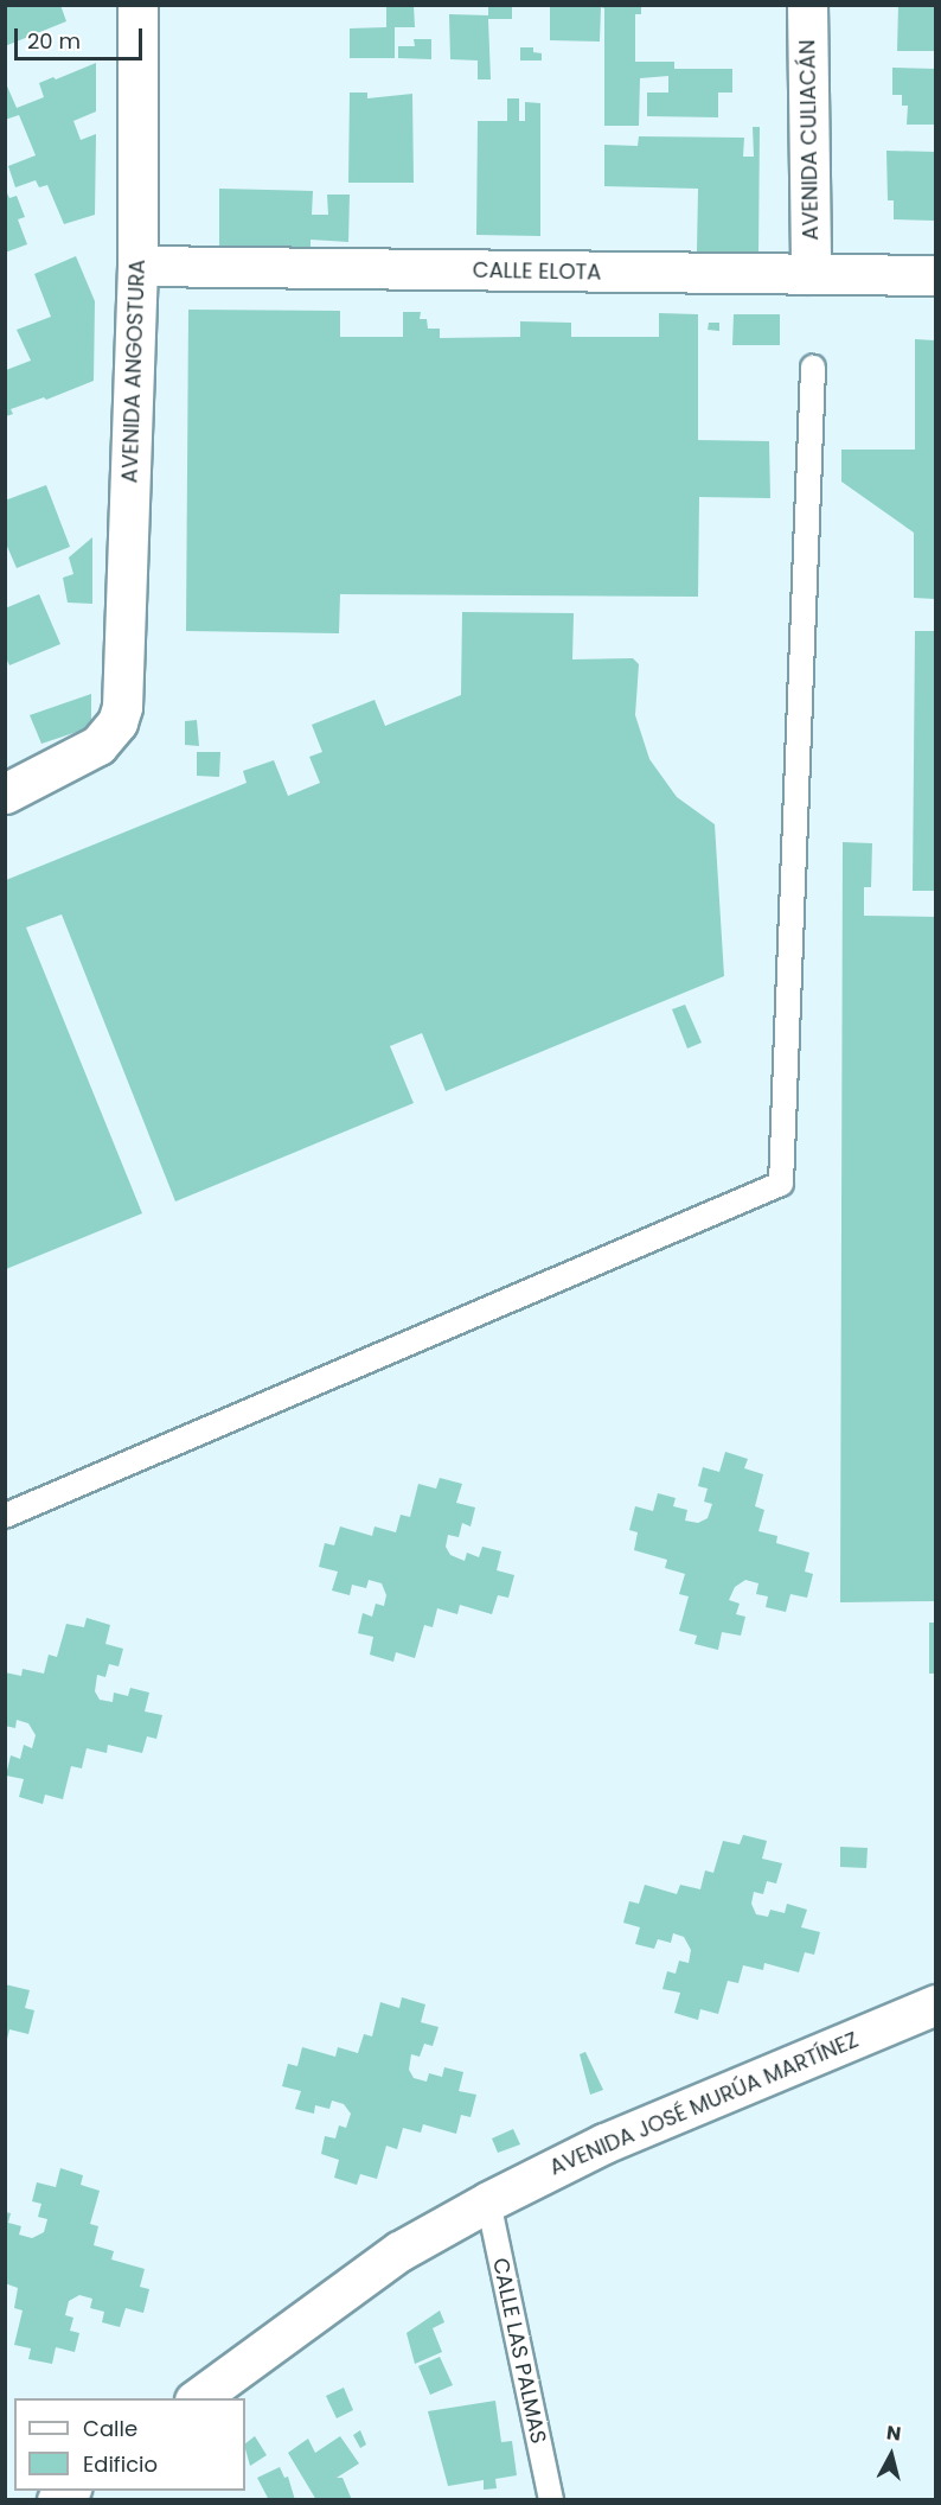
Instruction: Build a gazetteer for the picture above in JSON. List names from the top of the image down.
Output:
{
  "streets": {
    "street": [
      "AVENIDA CULIACÁN",
      "CALLE ELOTA",
      "AVENIDA ANGOSTURA",
      "AVENIDA JOSÉ MURÚA MARTÍNEZ"
    ],
    "lane": ["CALLE LAS PALMAS"]
  },
  "crossings": [
    ["AVENIDA CULIACÁN", "CALLE ELOTA"],
    ["CALLE ELOTA", "AVENIDA ANGOSTURA"],
    ["AVENIDA JOSÉ MURÚA MARTÍNEZ", "CALLE LAS PALMAS"]
  ],
  "legend": ["Calle", "Edificio"],
  "scale_bar": "20 m",
  "north": "top"
}
